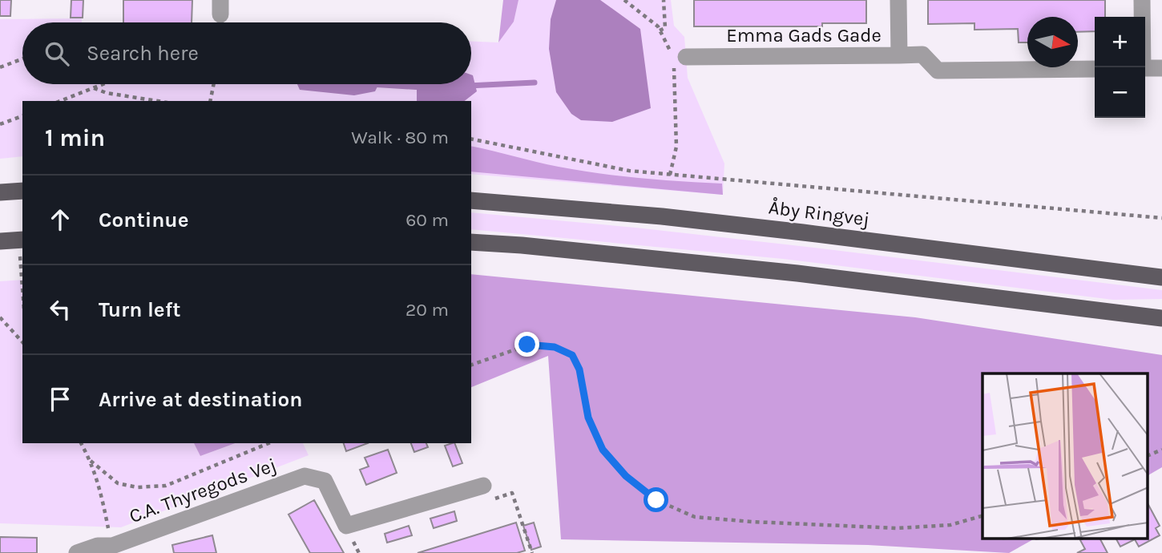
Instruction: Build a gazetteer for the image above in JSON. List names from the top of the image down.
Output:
{
  "streets": {
    "main road": ["Åby Ringvej"],
    "street": ["Emma Gads Gade", "C.A. Thyregods Vej"]
  },
  "north": "right",
  "page": {
    "map_buttons": ["+", "−"],
    "search": "Search here",
    "heading": ["1 min", "Walk · 80 m"],
    "list": [
      ["Continue", "60 m"],
      ["Turn left", "20 m"],
      "Arrive at destination"
    ]
  }
}
